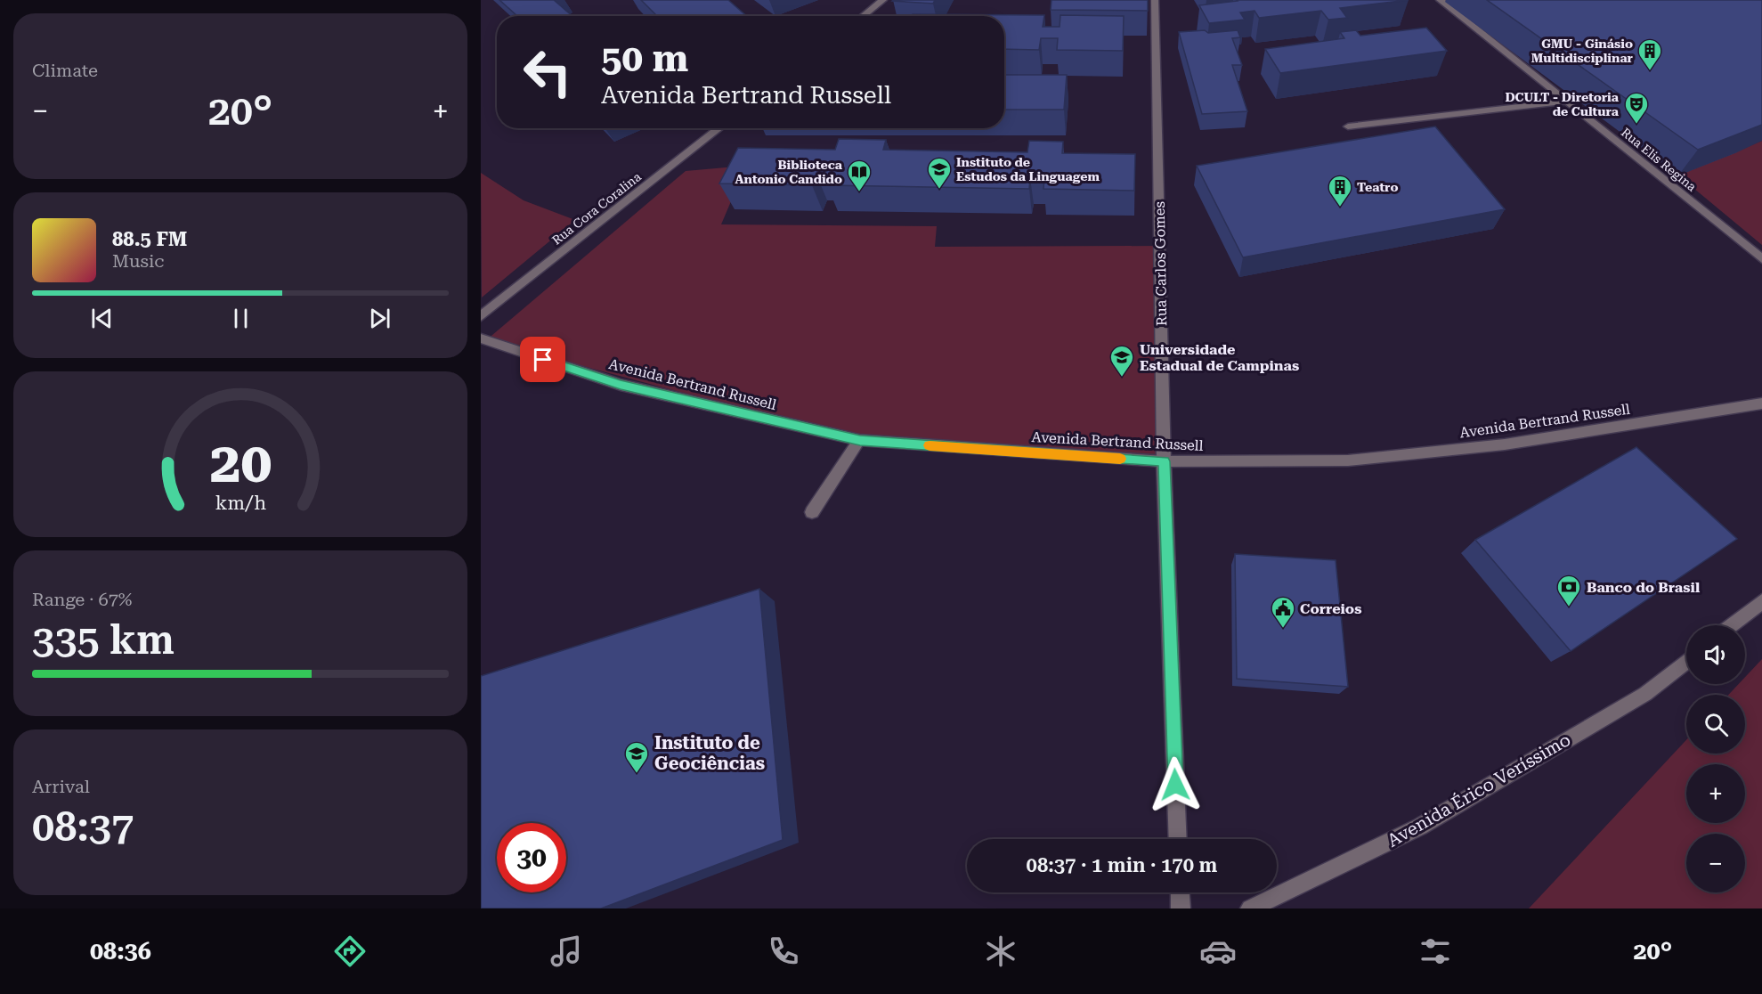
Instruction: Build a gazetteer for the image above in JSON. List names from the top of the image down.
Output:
{
  "streets": {
    "street": [
      "Rua Elis Regina",
      "Rua Cora Coralina",
      "Rua Carlos Gomes",
      "Avenida Bertrand Russell",
      "Avenida Érico Veríssimo"
    ]
  },
  "crossings": [
    ["Rua Carlos Gomes", "Avenida Bertrand Russell"]
  ],
  "places": {
    "building": ["GMU - Ginásio Multidisciplinar", "Teatro"],
    "theatre": ["DCULT - Diretoria de Cultura"],
    "school or university": ["Instituto de Estudos da Linguagem", "Universidade Estadual de Campinas", "Instituto de Geociências"],
    "library": ["Biblioteca Antonio Candido"],
    "bank": ["Banco do Brasil"],
    "public building": ["Correios"]
  },
  "page": {
    "tile": [
      "Climate",
      ["Range · 67%", "335 km"],
      ["Arrival", "08:37"]
    ],
    "turn": ["50 m", "Avenida Bertrand Russell"],
    "heat": ["−", "20°", "+"],
    "song": ["88.5 FM", "Music"],
    "map_buttons": ["+", "−"],
    "limit": "30",
    "trip": "08:37 · 1 min · 170 m",
    "tabs": ["08:36", "20°"],
    "gauge": ["20", "km/h"]
  }
}
